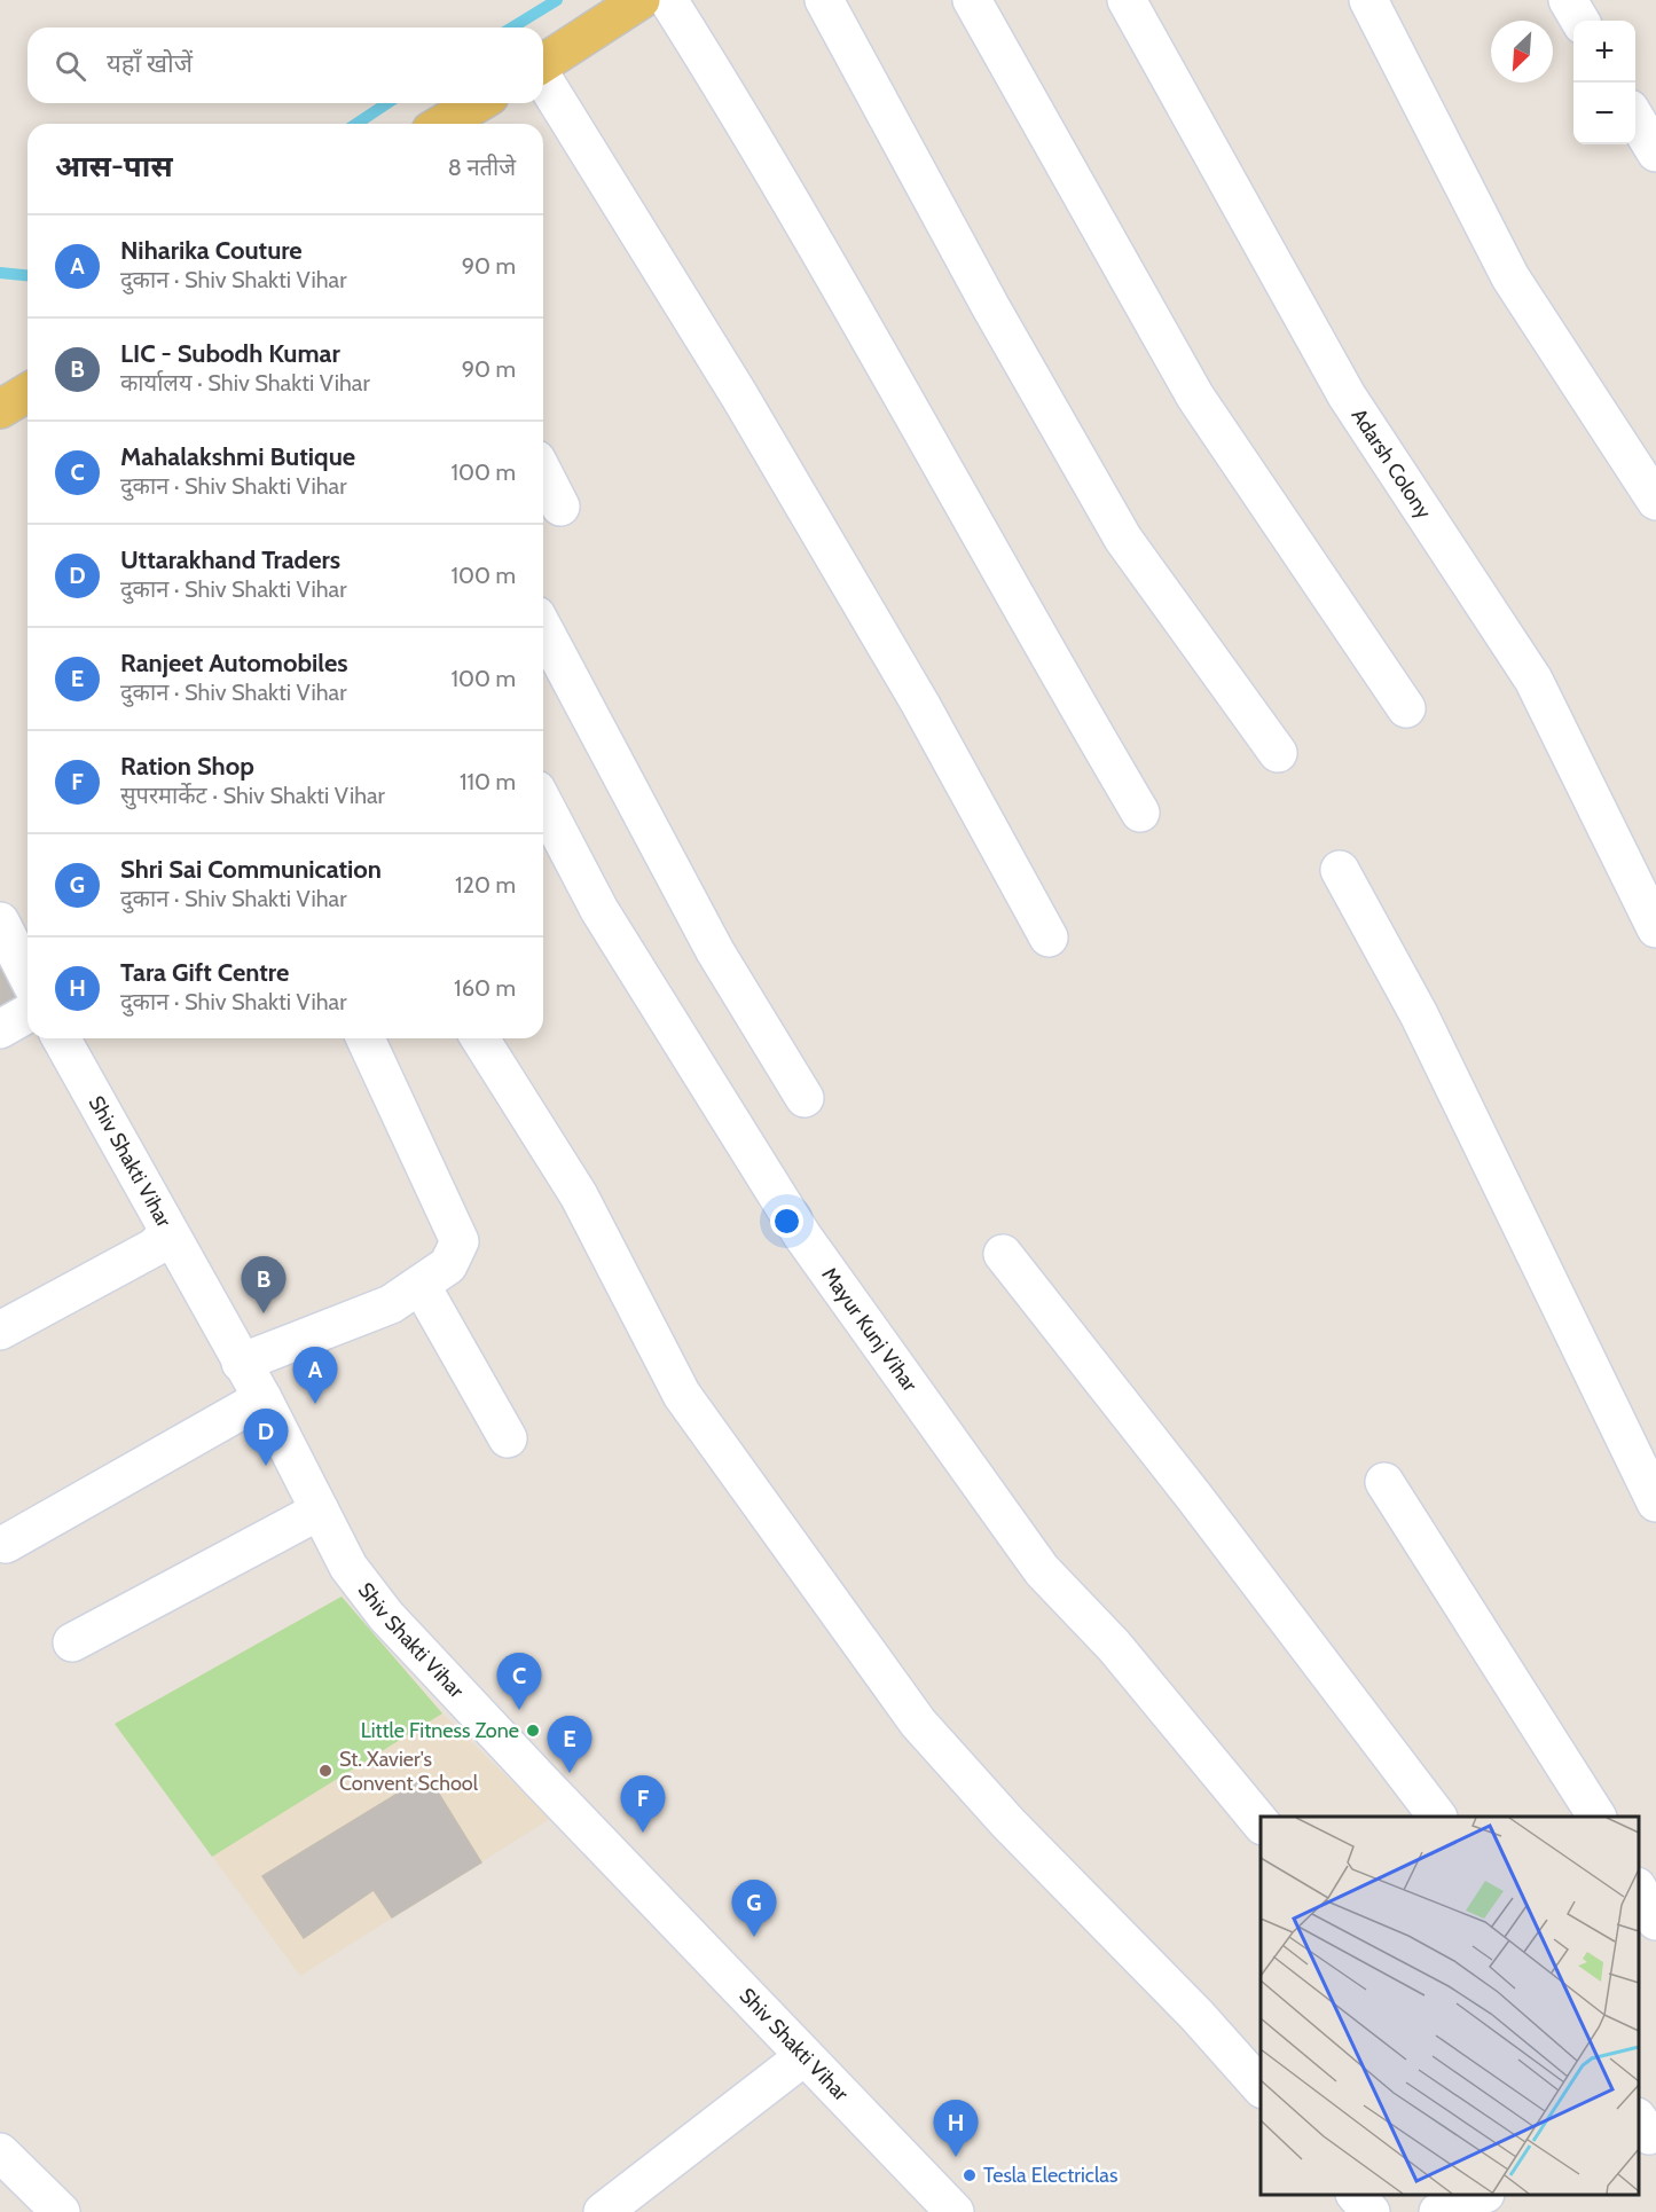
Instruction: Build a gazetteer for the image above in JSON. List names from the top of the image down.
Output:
{
  "streets": {
    "street": ["Adarsh Colony", "Shiv Shakti Vihar", "Mayur Kunj Vihar"]
  },
  "places": ["Little Fitness Zone", "St. Xavier's Convent School", "Tesla Electriclas"],
  "north": "bottom left",
  "page": {
    "map_buttons": ["+", "−"],
    "search": "यहाँ खोजें",
    "heading": ["आस-पास", "8 नतीजे"],
    "list": [
      {
        "mark": "A",
        "name": "Niharika Couture",
        "note": "दुकान · Shiv Shakti Vihar",
        "value": "90 m"
      },
      {
        "mark": "B",
        "name": "LIC - Subodh Kumar",
        "note": "कार्यालय · Shiv Shakti Vihar",
        "value": "90 m"
      },
      {
        "mark": "C",
        "name": "Mahalakshmi Butique",
        "note": "दुकान · Shiv Shakti Vihar",
        "value": "100 m"
      },
      {
        "mark": "D",
        "name": "Uttarakhand Traders",
        "note": "दुकान · Shiv Shakti Vihar",
        "value": "100 m"
      },
      {
        "mark": "E",
        "name": "Ranjeet Automobiles",
        "note": "दुकान · Shiv Shakti Vihar",
        "value": "100 m"
      },
      {
        "mark": "F",
        "name": "Ration Shop",
        "note": "सुपरमार्केट · Shiv Shakti Vihar",
        "value": "110 m"
      },
      {
        "mark": "G",
        "name": "Shri Sai Communication",
        "note": "दुकान · Shiv Shakti Vihar",
        "value": "120 m"
      },
      {
        "mark": "H",
        "name": "Tara Gift Centre",
        "note": "दुकान · Shiv Shakti Vihar",
        "value": "160 m"
      }
    ],
    "pins": [
      "B",
      "A",
      "D",
      "C",
      "E",
      "F",
      "G",
      "H"
    ]
  }
}
